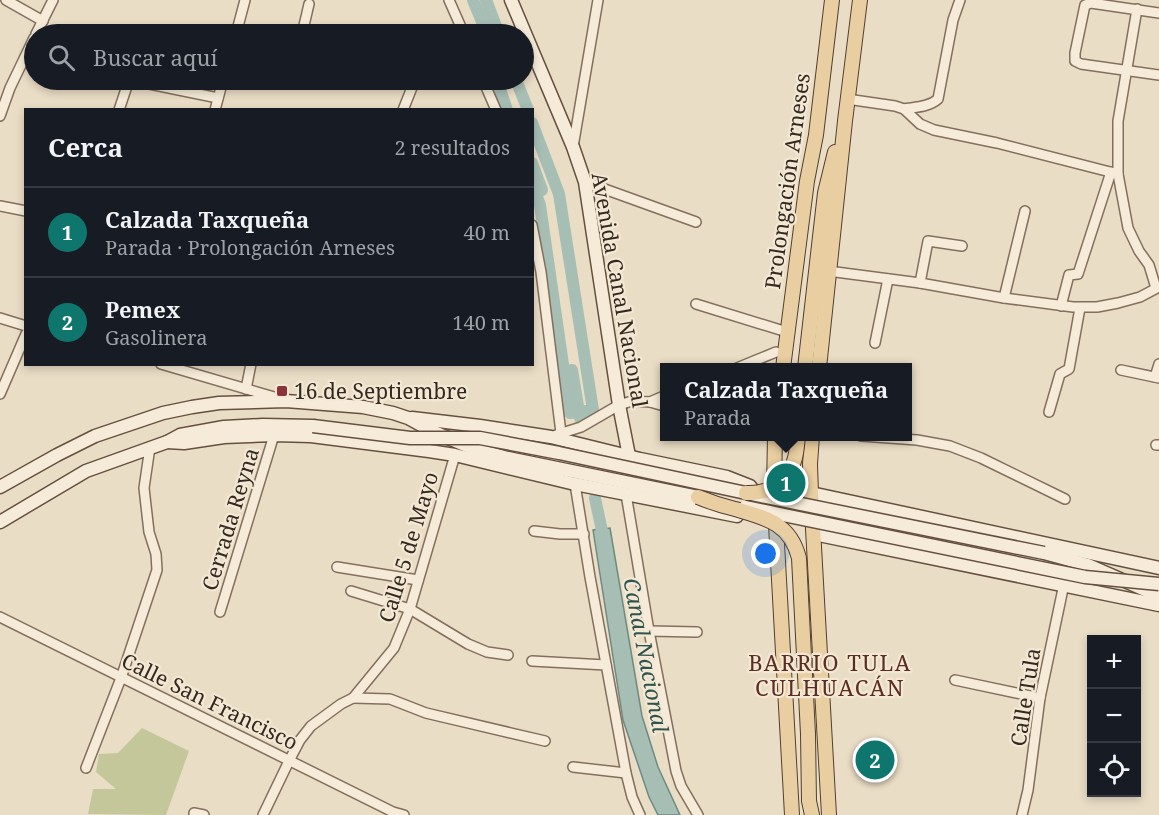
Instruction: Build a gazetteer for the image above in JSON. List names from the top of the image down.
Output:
{
  "streets": {
    "main road": ["Prolongación Arneses", "Avenida Canal Nacional"],
    "street": [
      "Cerrada Reyna",
      "Calle 5 de Mayo",
      "Calle Tula",
      "Calle San Francisco"
    ]
  },
  "crossings": [
    ["Calle 5 de Mayo", "Calle San Francisco"]
  ],
  "districts": ["BARRIO TULA CULHUACÁN"],
  "water": ["Canal Nacional"],
  "places": {
    "transit": ["16 de Septiembre"]
  },
  "page": {
    "search": "Buscar aquí",
    "heading": ["Cerca", "2 resultados"],
    "list": [
      {
        "mark": "1",
        "name": "Calzada Taxqueña",
        "note": "Parada · Prolongación Arneses",
        "value": "40 m"
      },
      {
        "mark": "2",
        "name": "Pemex",
        "note": "Gasolinera",
        "value": "140 m"
      }
    ],
    "popup": ["Calzada Taxqueña", "Parada"],
    "pins": ["1", "2"],
    "map_buttons": ["+", "−"]
  }
}
